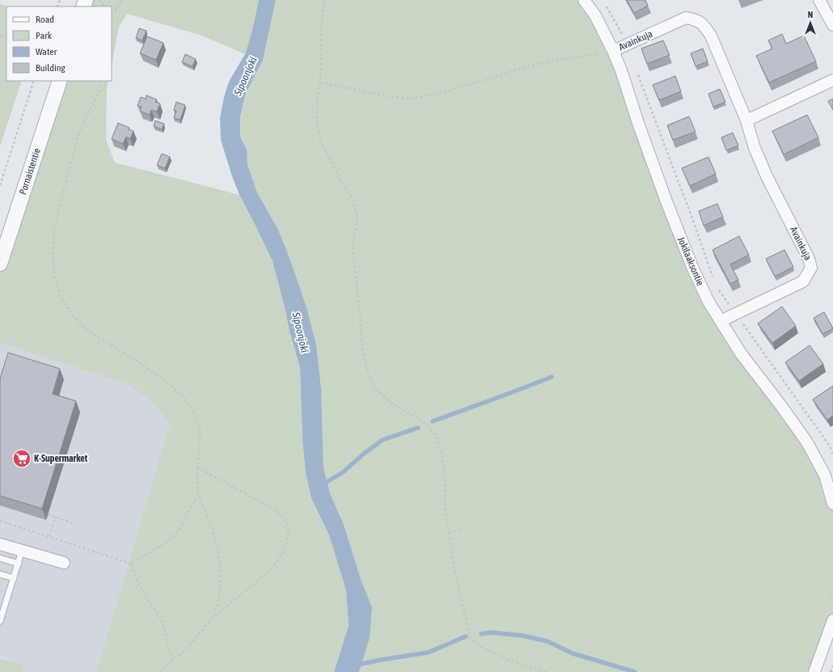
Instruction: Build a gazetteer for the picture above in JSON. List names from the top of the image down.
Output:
{
  "streets": {
    "street": ["Avainkuja", "Pornaistentie", "Jokilaaksontie"]
  },
  "crossings": [
    ["Avainkuja", "Jokilaaksontie"]
  ],
  "water": ["Sipoonjoki"],
  "places": {
    "supermarket": ["K-Supermarket"]
  },
  "legend": [
    "Road",
    "Park",
    "Water",
    "Building"
  ],
  "north": "top"
}
